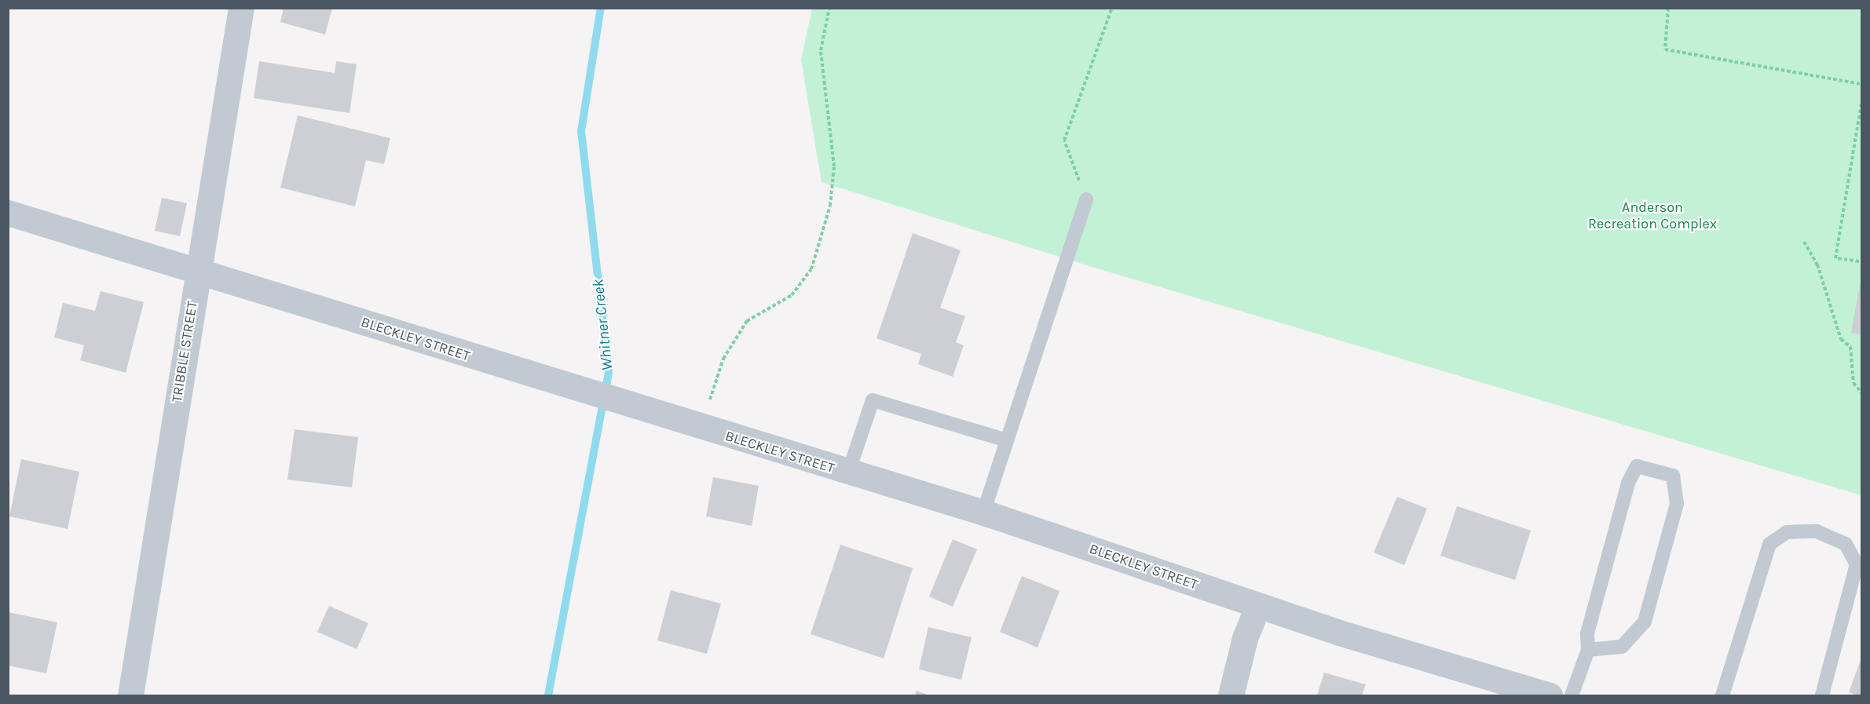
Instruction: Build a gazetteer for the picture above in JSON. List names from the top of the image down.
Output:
{
  "streets": {
    "street": ["BLECKLEY STREET", "TRIBBLE STREET"]
  },
  "crossings": [
    ["BLECKLEY STREET", "TRIBBLE STREET"]
  ],
  "water": ["Whitner Creek"],
  "parks": ["Anderson Recreation Complex"]
}
